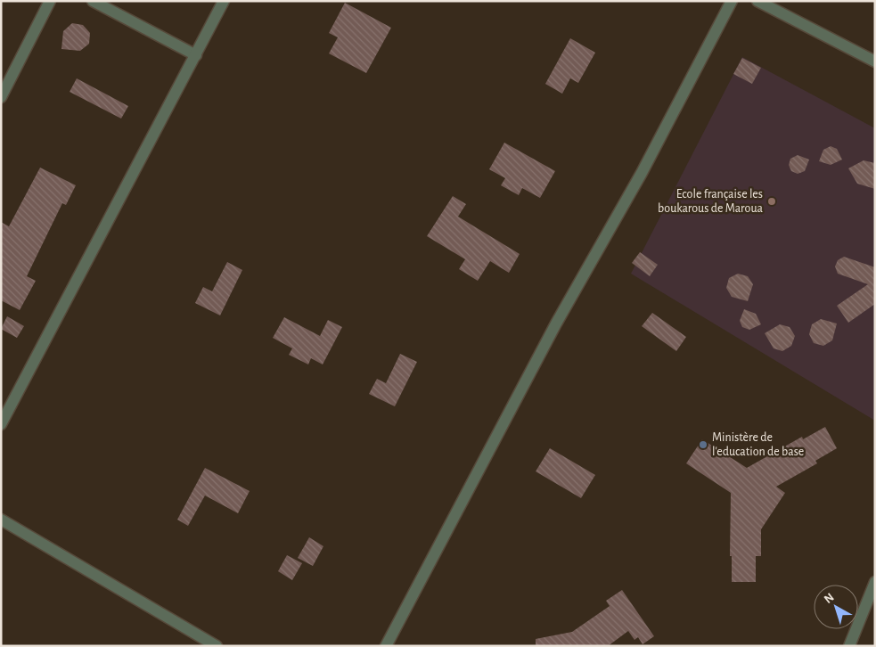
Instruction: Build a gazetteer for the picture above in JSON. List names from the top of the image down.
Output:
{
  "places": ["Ecole française les boukarous de Maroua", "Ministère de l'education de base"],
  "north": "top left"
}
